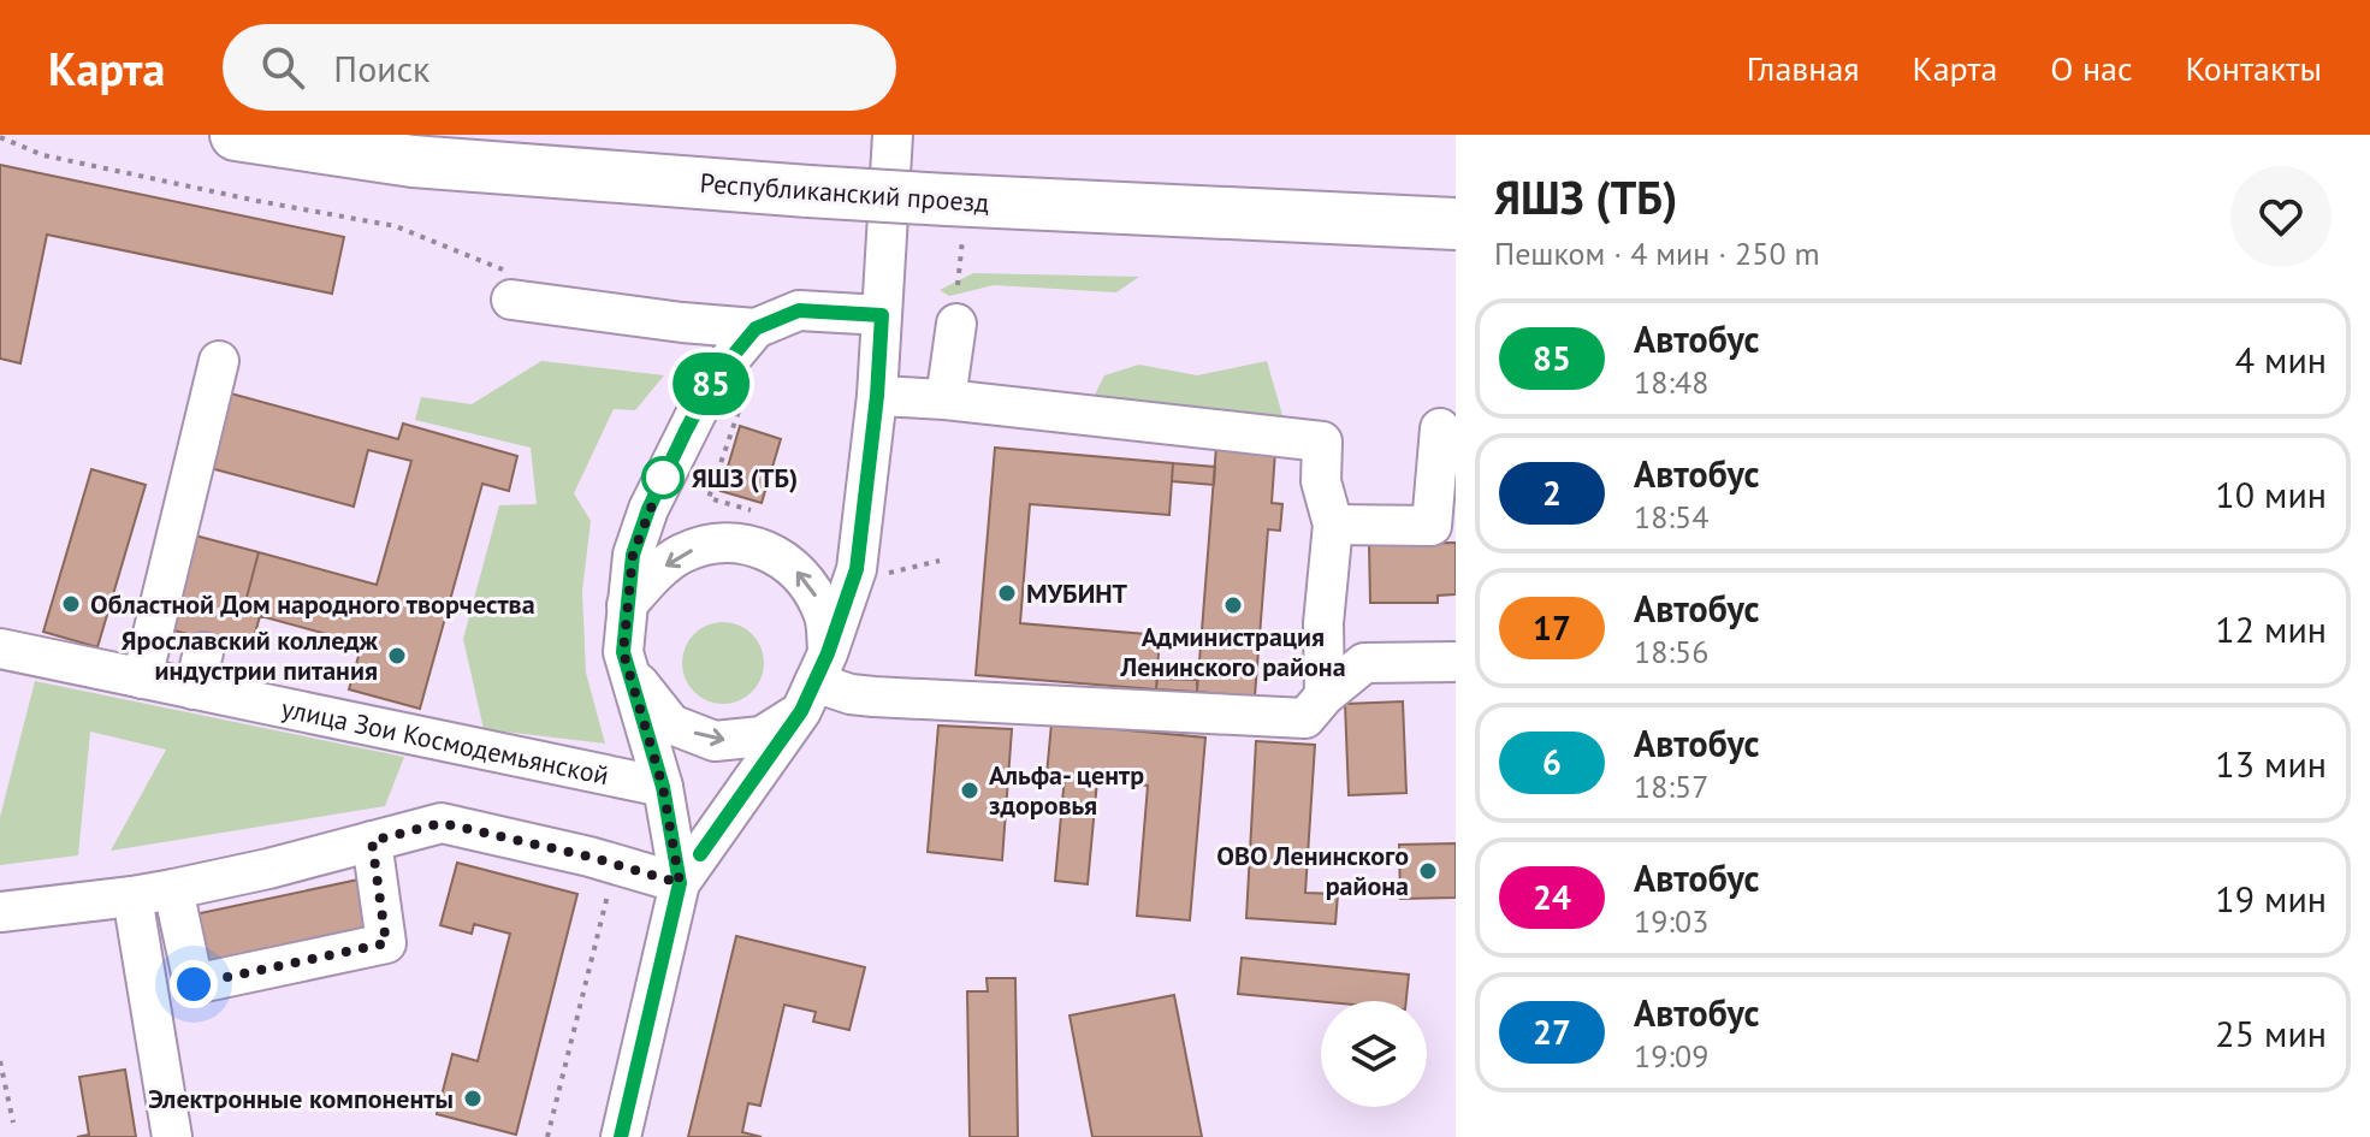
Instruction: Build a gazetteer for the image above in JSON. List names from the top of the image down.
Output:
{
  "streets": {
    "main road": ["Республиканский проезд"],
    "street": ["улица Зои Космодемьянской"]
  },
  "places": [
    "ЯШЗ (ТБ)",
    "МУБИНТ",
    "Областной Дом народного творчества",
    "Администрация Ленинского района",
    "Ярославский колледж индустрии питания",
    "Альфа- центр здоровья",
    "ОВО Ленинского района",
    "Электронные компоненты"
  ],
  "lines": ["bus line 85"],
  "page": {
    "header": "Карта",
    "search": "Поиск",
    "nav": [
      "Главная",
      "Карта",
      "О нас",
      "Контакты"
    ],
    "on_map": "85",
    "heading": ["ЯШЗ (ТБ)", "Пешком · 4 мин · 250 m"],
    "list": [
      {
        "mark": "85",
        "name": "Автобус",
        "note": "18:48",
        "value": "4 мин"
      },
      {
        "mark": "2",
        "name": "Автобус",
        "note": "18:54",
        "value": "10 мин"
      },
      {
        "mark": "17",
        "name": "Автобус",
        "note": "18:56",
        "value": "12 мин"
      },
      {
        "mark": "6",
        "name": "Автобус",
        "note": "18:57",
        "value": "13 мин"
      },
      {
        "mark": "24",
        "name": "Автобус",
        "note": "19:03",
        "value": "19 мин"
      },
      {
        "mark": "27",
        "name": "Автобус",
        "note": "19:09",
        "value": "25 мин"
      }
    ]
  }
}
